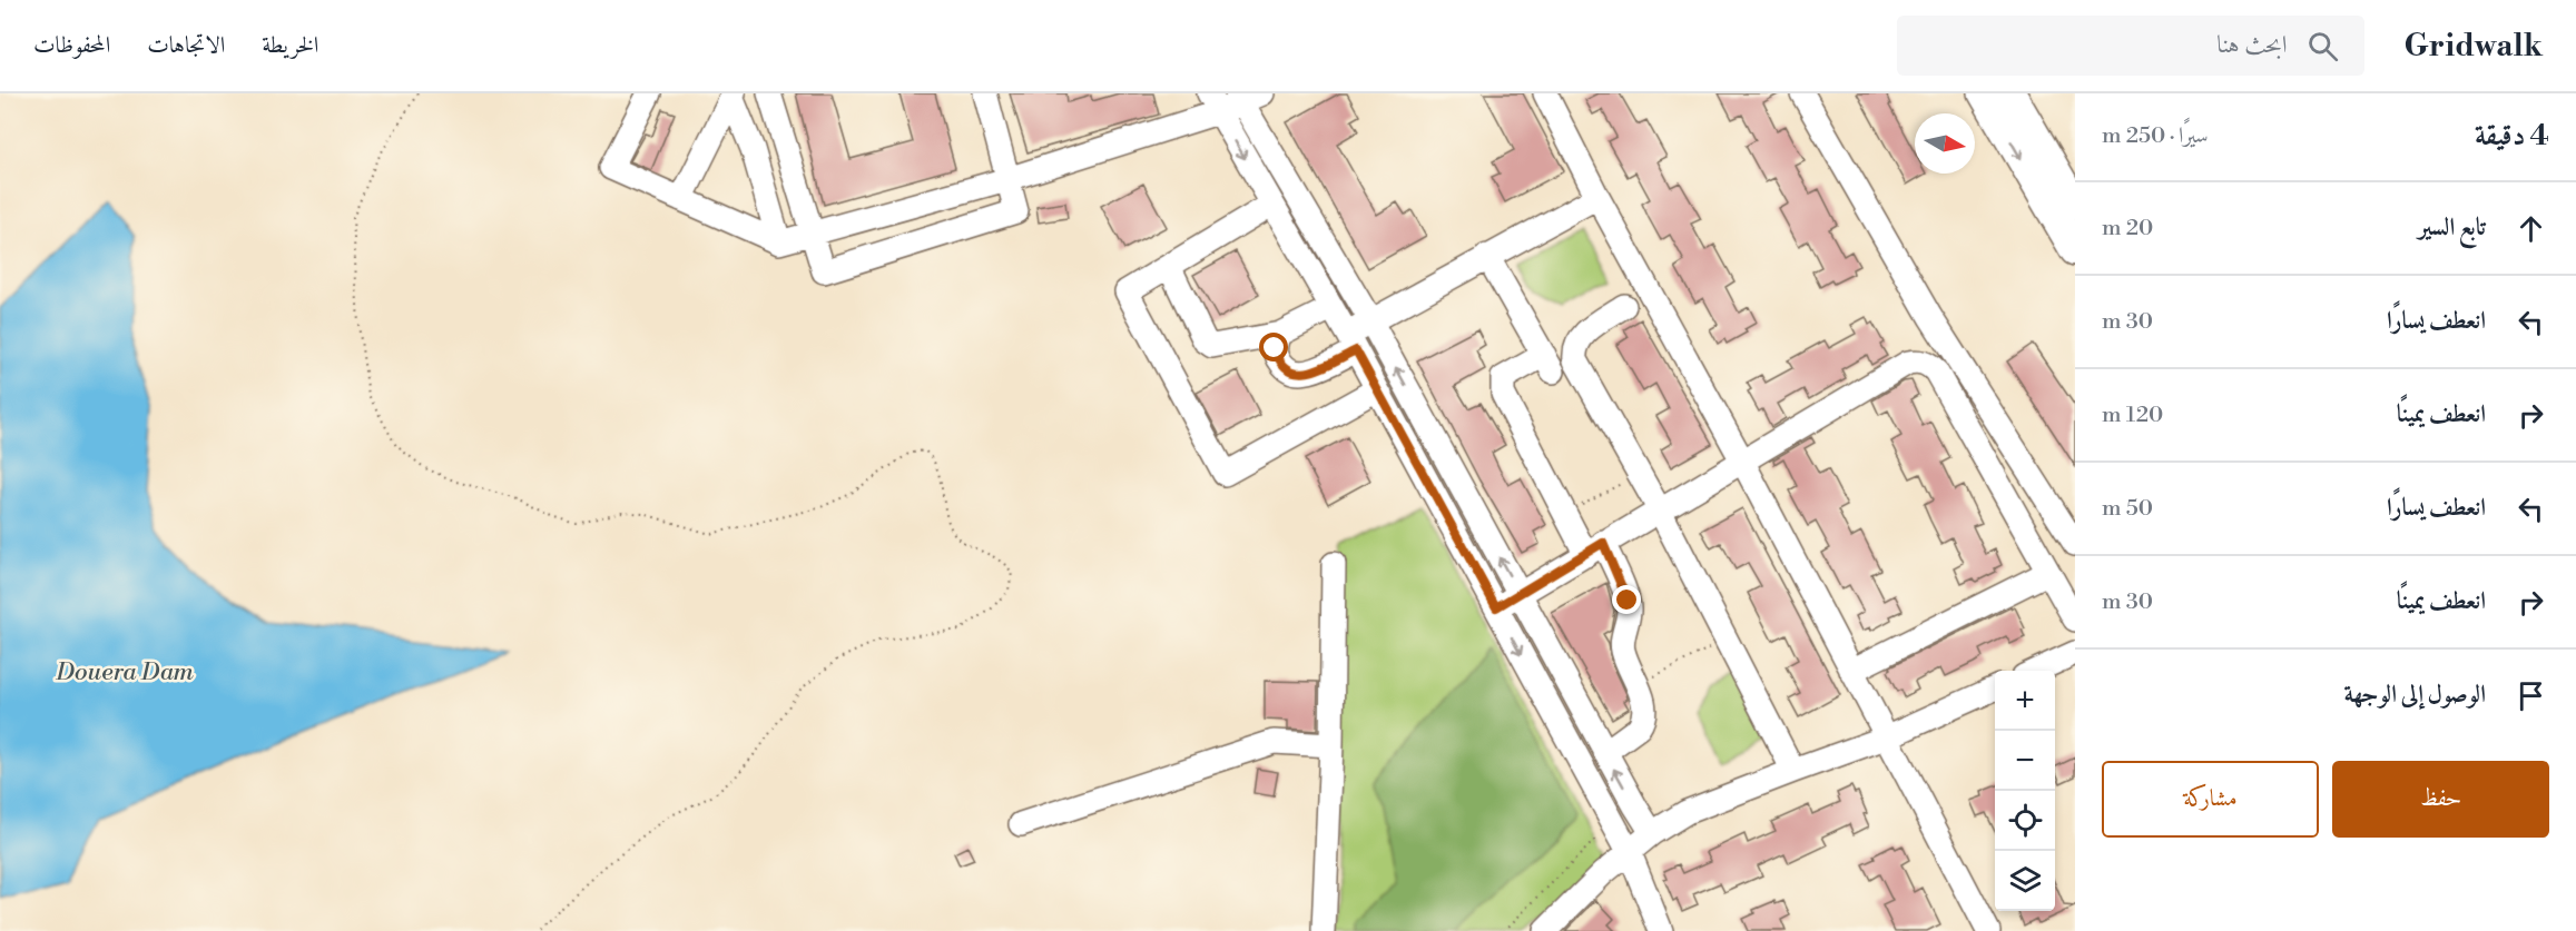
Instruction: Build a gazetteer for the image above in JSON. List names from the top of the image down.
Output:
{
  "water": ["Douera Dam"],
  "north": "right",
  "page": {
    "header": "Gridwalk",
    "search": "ابحث هنا",
    "nav": ["الخريطة", "الاتجاهات", "المحفوظات"],
    "heading": ["4 دقيقة", "سيرًا · 250 m"],
    "list": [
      ["تابع السير", "20 m"],
      ["انعطف يسارًا", "30 m"],
      ["انعطف يمينًا", "120 m"],
      ["انعطف يسارًا", "50 m"],
      ["انعطف يمينًا", "30 m"],
      "الوصول إلى الوجهة"
    ],
    "map_buttons": ["+", "−"],
    "buttons": ["حفظ", "مشاركة"]
  }
}
